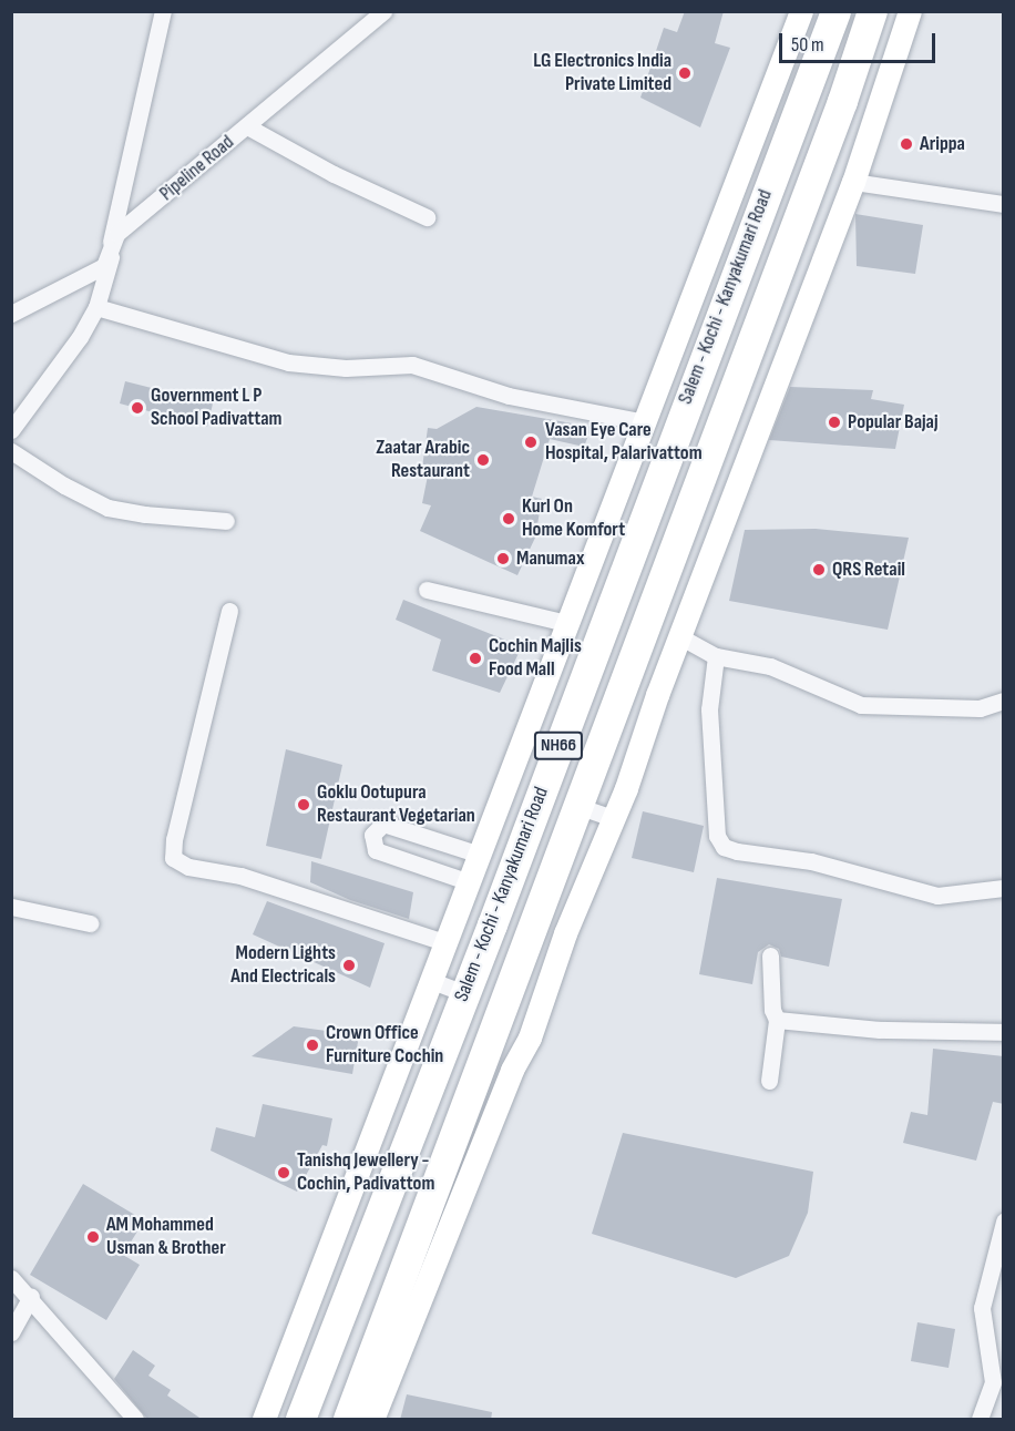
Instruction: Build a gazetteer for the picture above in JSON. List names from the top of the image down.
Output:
{
  "streets": {
    "highway": ["Salem - Kochi - Kanyakumari Road", "NH66"],
    "street": ["Pipeline Road"]
  },
  "places": [
    "LG Electronics India Private Limited",
    "Arippa",
    "Government L P School Padivattam",
    "Popular Bajaj",
    "Vasan Eye Care Hospital, Palarivattom",
    "Zaatar Arabic Restaurant",
    "Kurl On Home Komfort",
    "Manumax",
    "QRS Retail",
    "Cochin Majlis Food Mall",
    "Goklu Ootupura Restaurant Vegetarian",
    "Modern Lights And Electricals",
    "Crown Office Furniture Cochin",
    "Tanishq Jewellery - Cochin, Padivattom",
    "AM Mohammed Usman & Brother"
  ],
  "scale_bar": "50 m"
}
